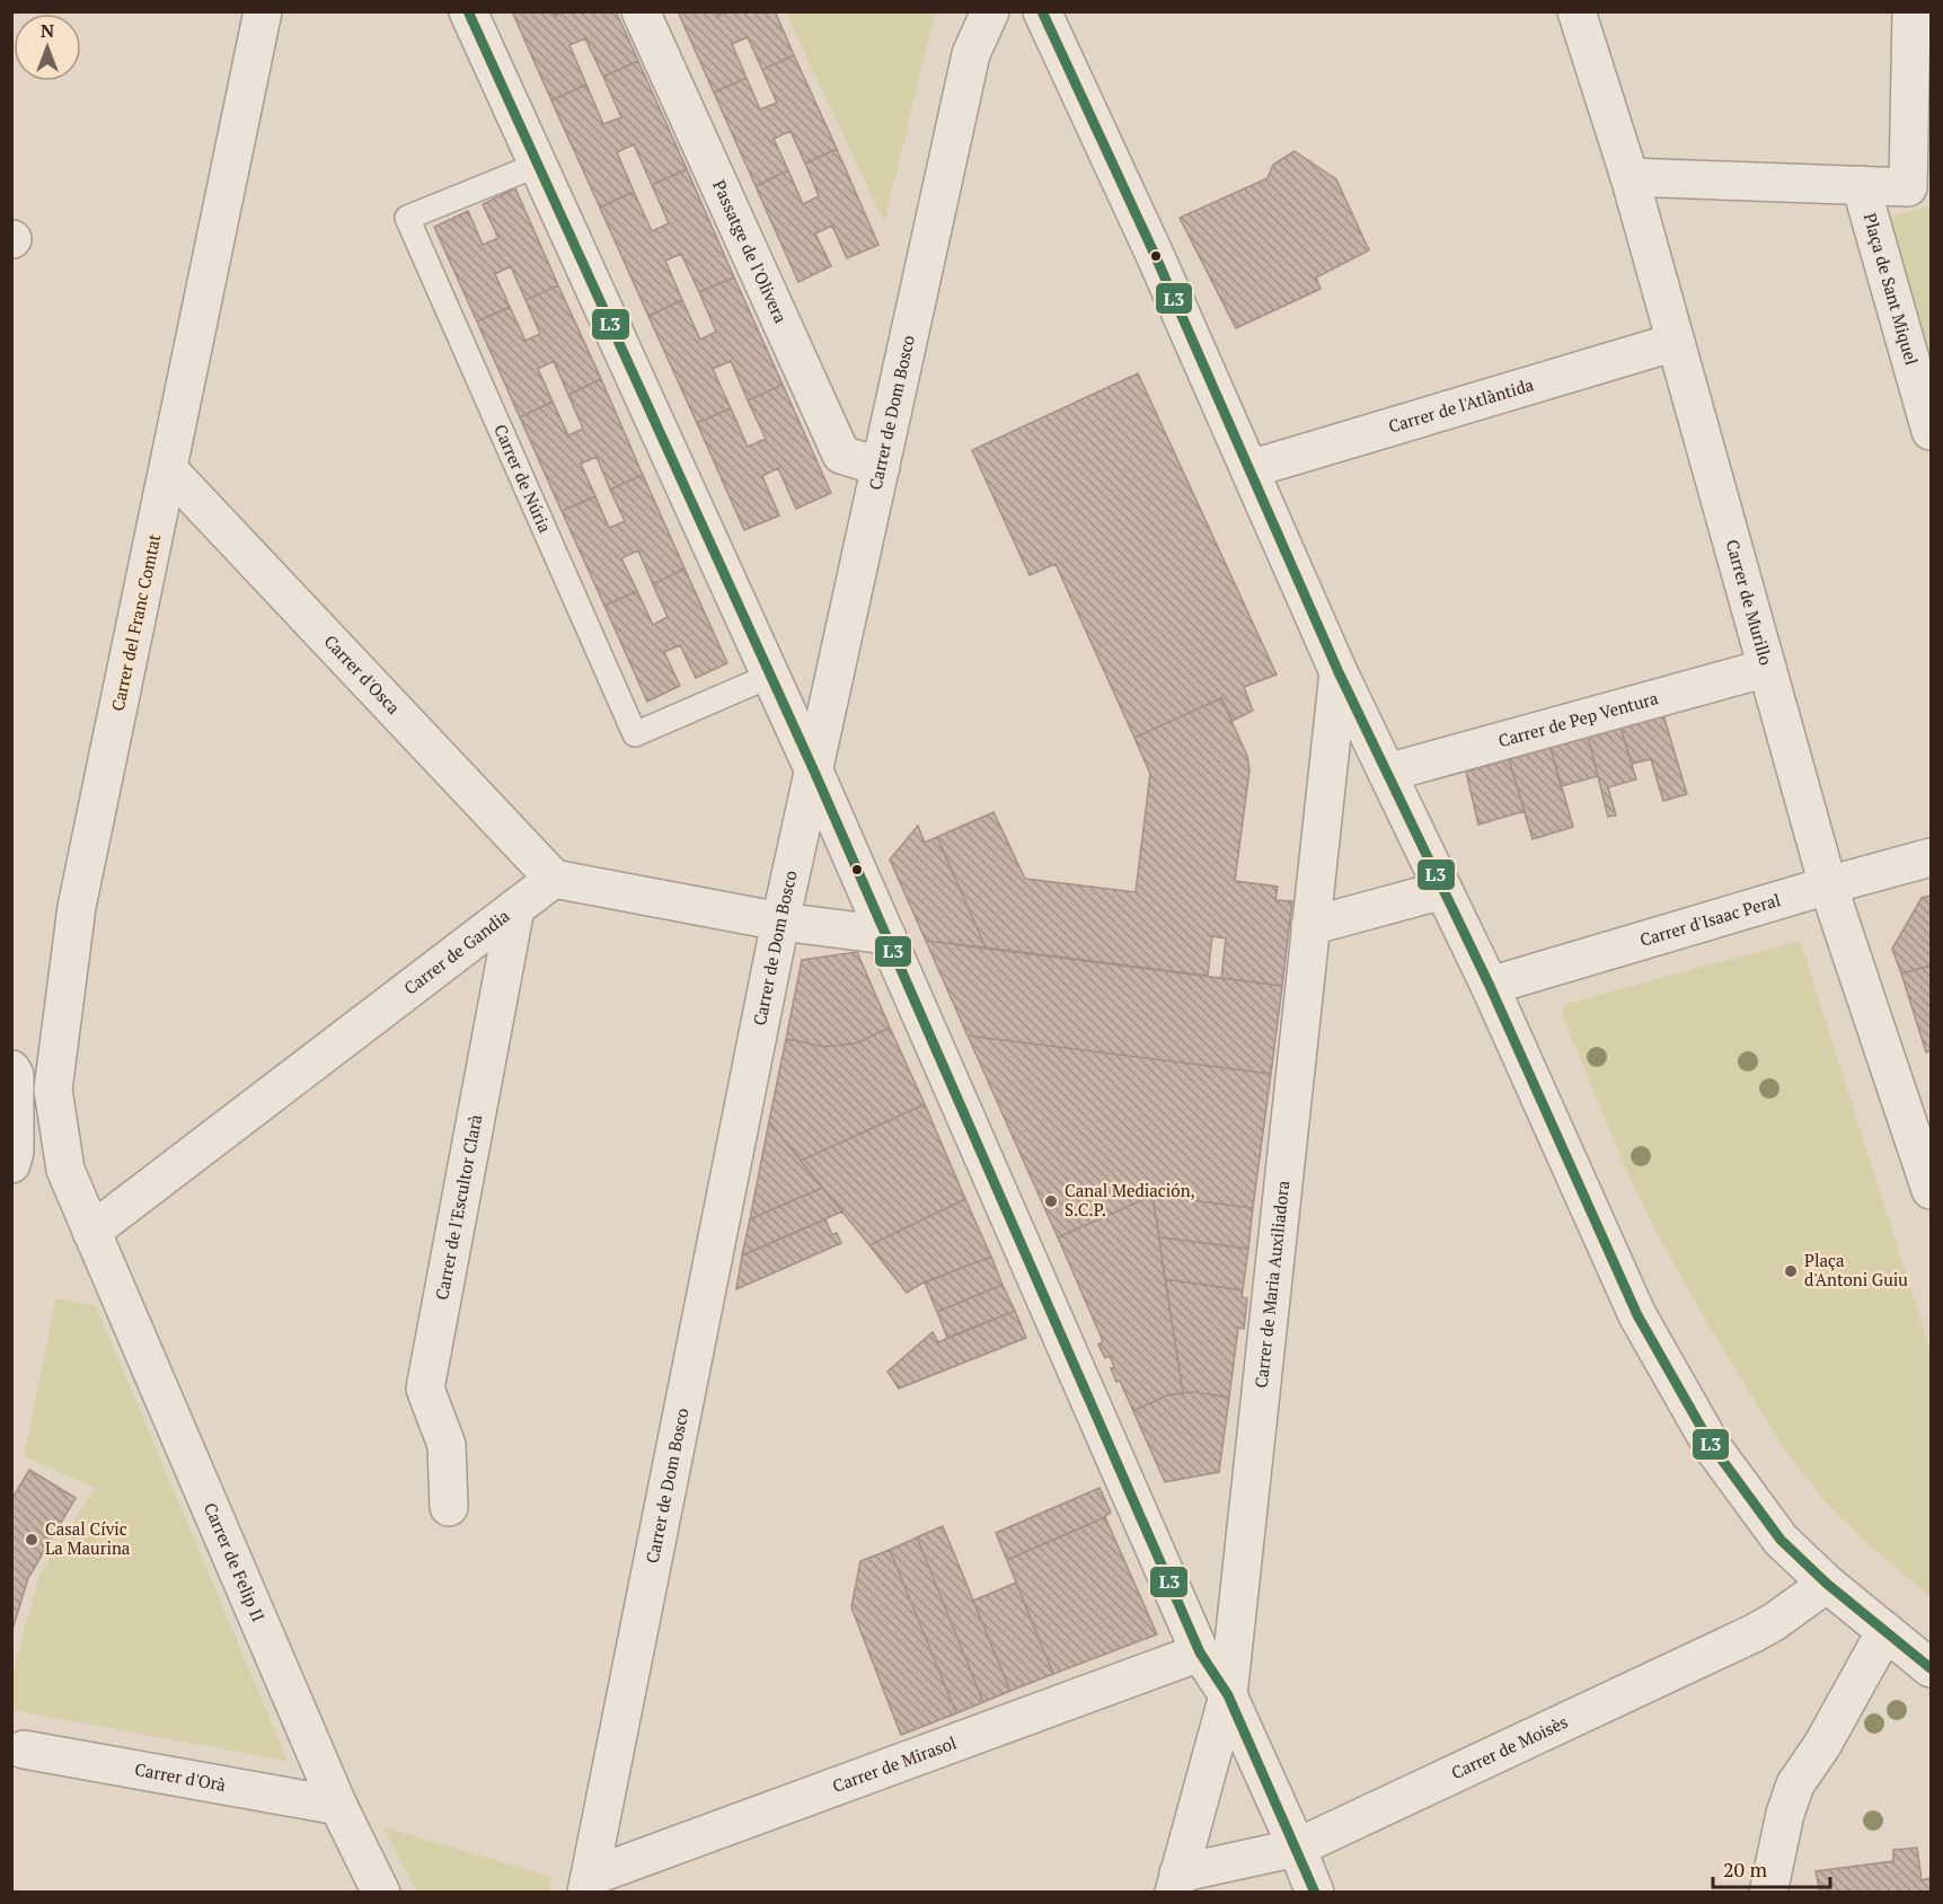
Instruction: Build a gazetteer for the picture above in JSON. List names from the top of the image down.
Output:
{
  "streets": {
    "street": [
      "Passatge de l'Olivera",
      "Plaça de Sant Miquel",
      "Carrer de l'Atlàntida",
      "Carrer de Dom Bosco",
      "Carrer de Murillo",
      "Carrer del Franc Comtat",
      "Carrer d'Osca",
      "Carrer de Pep Ventura",
      "Carrer d'Isaac Peral",
      "Carrer de Gandia",
      "Carrer de l'Escultor Clarà",
      "Carrer de Maria Auxiliadora",
      "Carrer de Felip II",
      "Carrer de Moisès",
      "Carrer de Mirasol",
      "Carrer d'Orà"
    ],
    "lane": ["Carrer de Núria"]
  },
  "crossings": [
    ["Passatge de l'Olivera", "Carrer de Dom Bosco"],
    ["Plaça de Sant Miquel", "Carrer de Murillo"],
    ["Carrer de l'Atlàntida", "Carrer de Murillo"],
    ["Carrer de Dom Bosco", "Carrer de Mirasol"],
    ["Carrer de Murillo", "Carrer de Pep Ventura"],
    ["Carrer de Murillo", "Carrer d'Isaac Peral"],
    ["Carrer del Franc Comtat", "Carrer d'Osca"],
    ["Carrer del Franc Comtat", "Carrer de Gandia"],
    ["Carrer del Franc Comtat", "Carrer de Felip II"],
    ["Carrer d'Osca", "Carrer de Gandia"],
    ["Carrer de Gandia", "Carrer de l'Escultor Clarà"],
    ["Carrer de Gandia", "Carrer de Felip II"],
    ["Carrer de Maria Auxiliadora", "Carrer de Moisès"],
    ["Carrer de Felip II", "Carrer d'Orà"]
  ],
  "places": ["Canal Mediación, S.C.P.", "Plaça d'Antoni Guiu", "Casal Cívic La Maurina"],
  "lines": ["transit line L3"],
  "scale_bar": "20 m",
  "north": "top"
}
